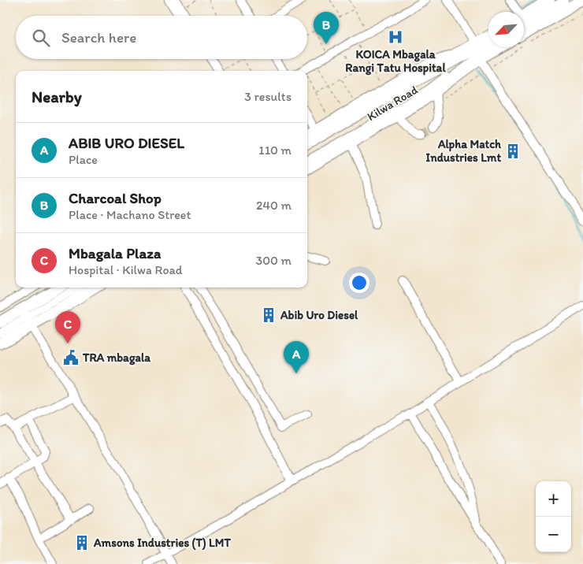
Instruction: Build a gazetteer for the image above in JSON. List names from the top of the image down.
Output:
{
  "streets": {
    "highway": ["Kilwa Road"]
  },
  "places": {
    "hospital": ["KOICA Mbagala Rangi Tatu Hospital"],
    "building": ["Alpha Match Industries Lmt", "Abib Uro Diesel", "Amsons Industries (T) LMT"],
    "public building": ["TRA mbagala"]
  },
  "north": "bottom left",
  "page": {
    "pins": ["B", "C", "A"],
    "search": "Search here",
    "heading": ["Nearby", "3 results"],
    "list": [
      {
        "mark": "A",
        "name": "ABIB URO DIESEL",
        "note": "Place",
        "value": "110 m"
      },
      {
        "mark": "B",
        "name": "Charcoal Shop",
        "note": "Place · Machano Street",
        "value": "240 m"
      },
      {
        "mark": "C",
        "name": "Mbagala Plaza",
        "note": "Hospital · Kilwa Road",
        "value": "300 m"
      }
    ],
    "map_buttons": ["+", "−"]
  }
}
